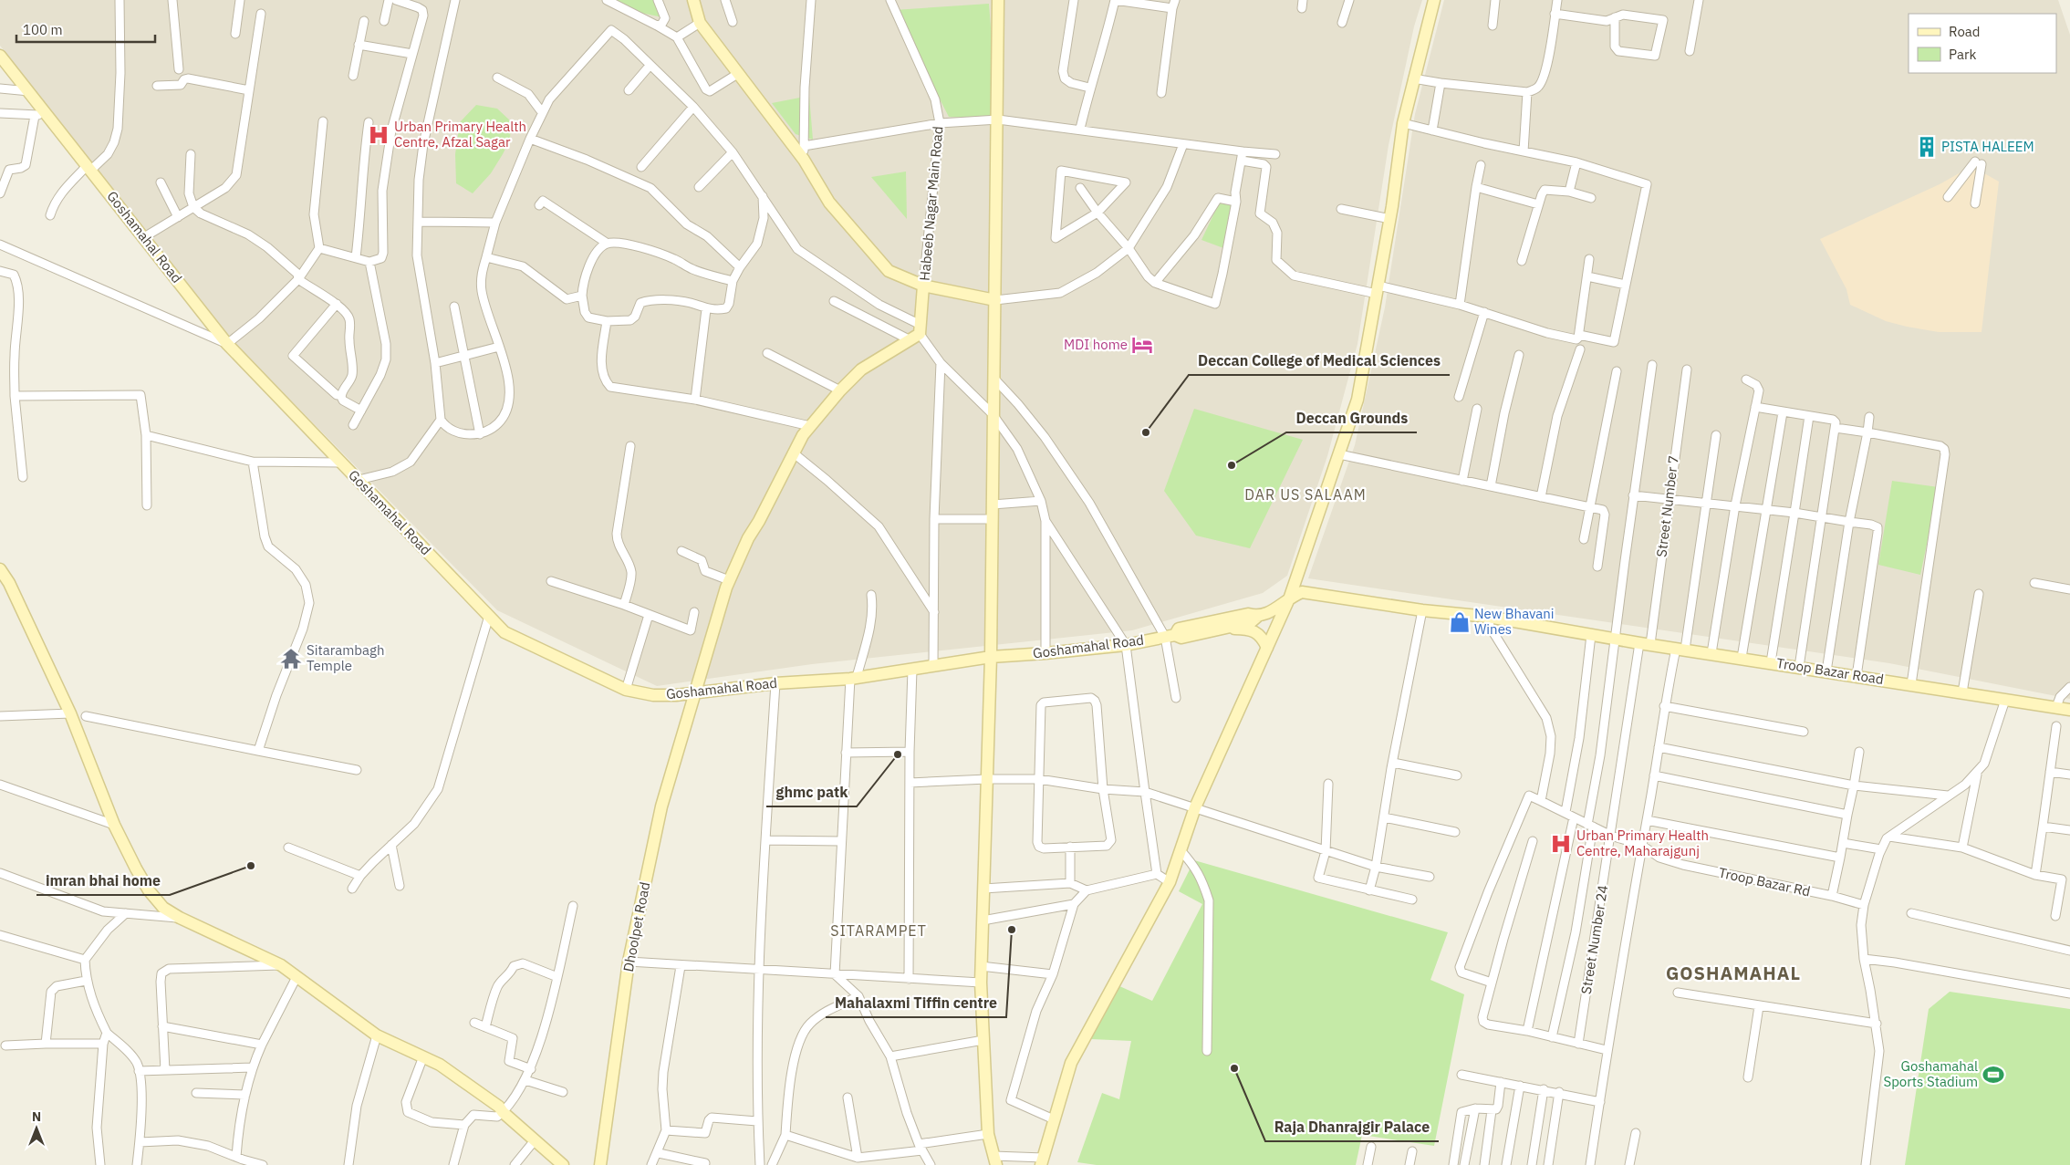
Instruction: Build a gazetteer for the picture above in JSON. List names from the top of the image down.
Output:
{
  "streets": {
    "street": [
      "Habeeb Nagar Main Road",
      "Goshamahal Road",
      "Street Number 7",
      "Troop Bazar Road",
      "Troop Bazar Rd",
      "Dhoolpet Road",
      "Street Number 24"
    ]
  },
  "crossings": [
    ["Habeeb Nagar Main Road", "Dhoolpet Road"],
    ["Goshamahal Road", "Dhoolpet Road"],
    ["Street Number 7", "Troop Bazar Road"],
    ["Street Number 7", "Troop Bazar Rd"],
    ["Street Number 7", "Street Number 24"],
    ["Troop Bazar Rd", "Street Number 24"]
  ],
  "districts": ["DAR US SALAAM", "SITARAMPET", "GOSHAMAHAL"],
  "places": {
    "hospital": ["Urban Primary Health Centre, Afzal Sagar", "Urban Primary Health Centre, Maharajgunj"],
    "building": ["PISTA HALEEM"],
    "hotel": ["MDI home"],
    "other": [
      "Deccan College of Medical Sciences",
      "Deccan Grounds",
      "ghmc patk",
      "imran bhai home",
      "Mahalaxmi Tiffin centre",
      "Raja Dhanrajgir Palace"
    ],
    "shop": ["New Bhavani Wines"],
    "temple": ["Sitarambagh Temple"],
    "sports": ["Goshamahal Sports Stadium"]
  },
  "legend": ["Road", "Park"],
  "scale_bar": "100 m",
  "north": "top"
}
